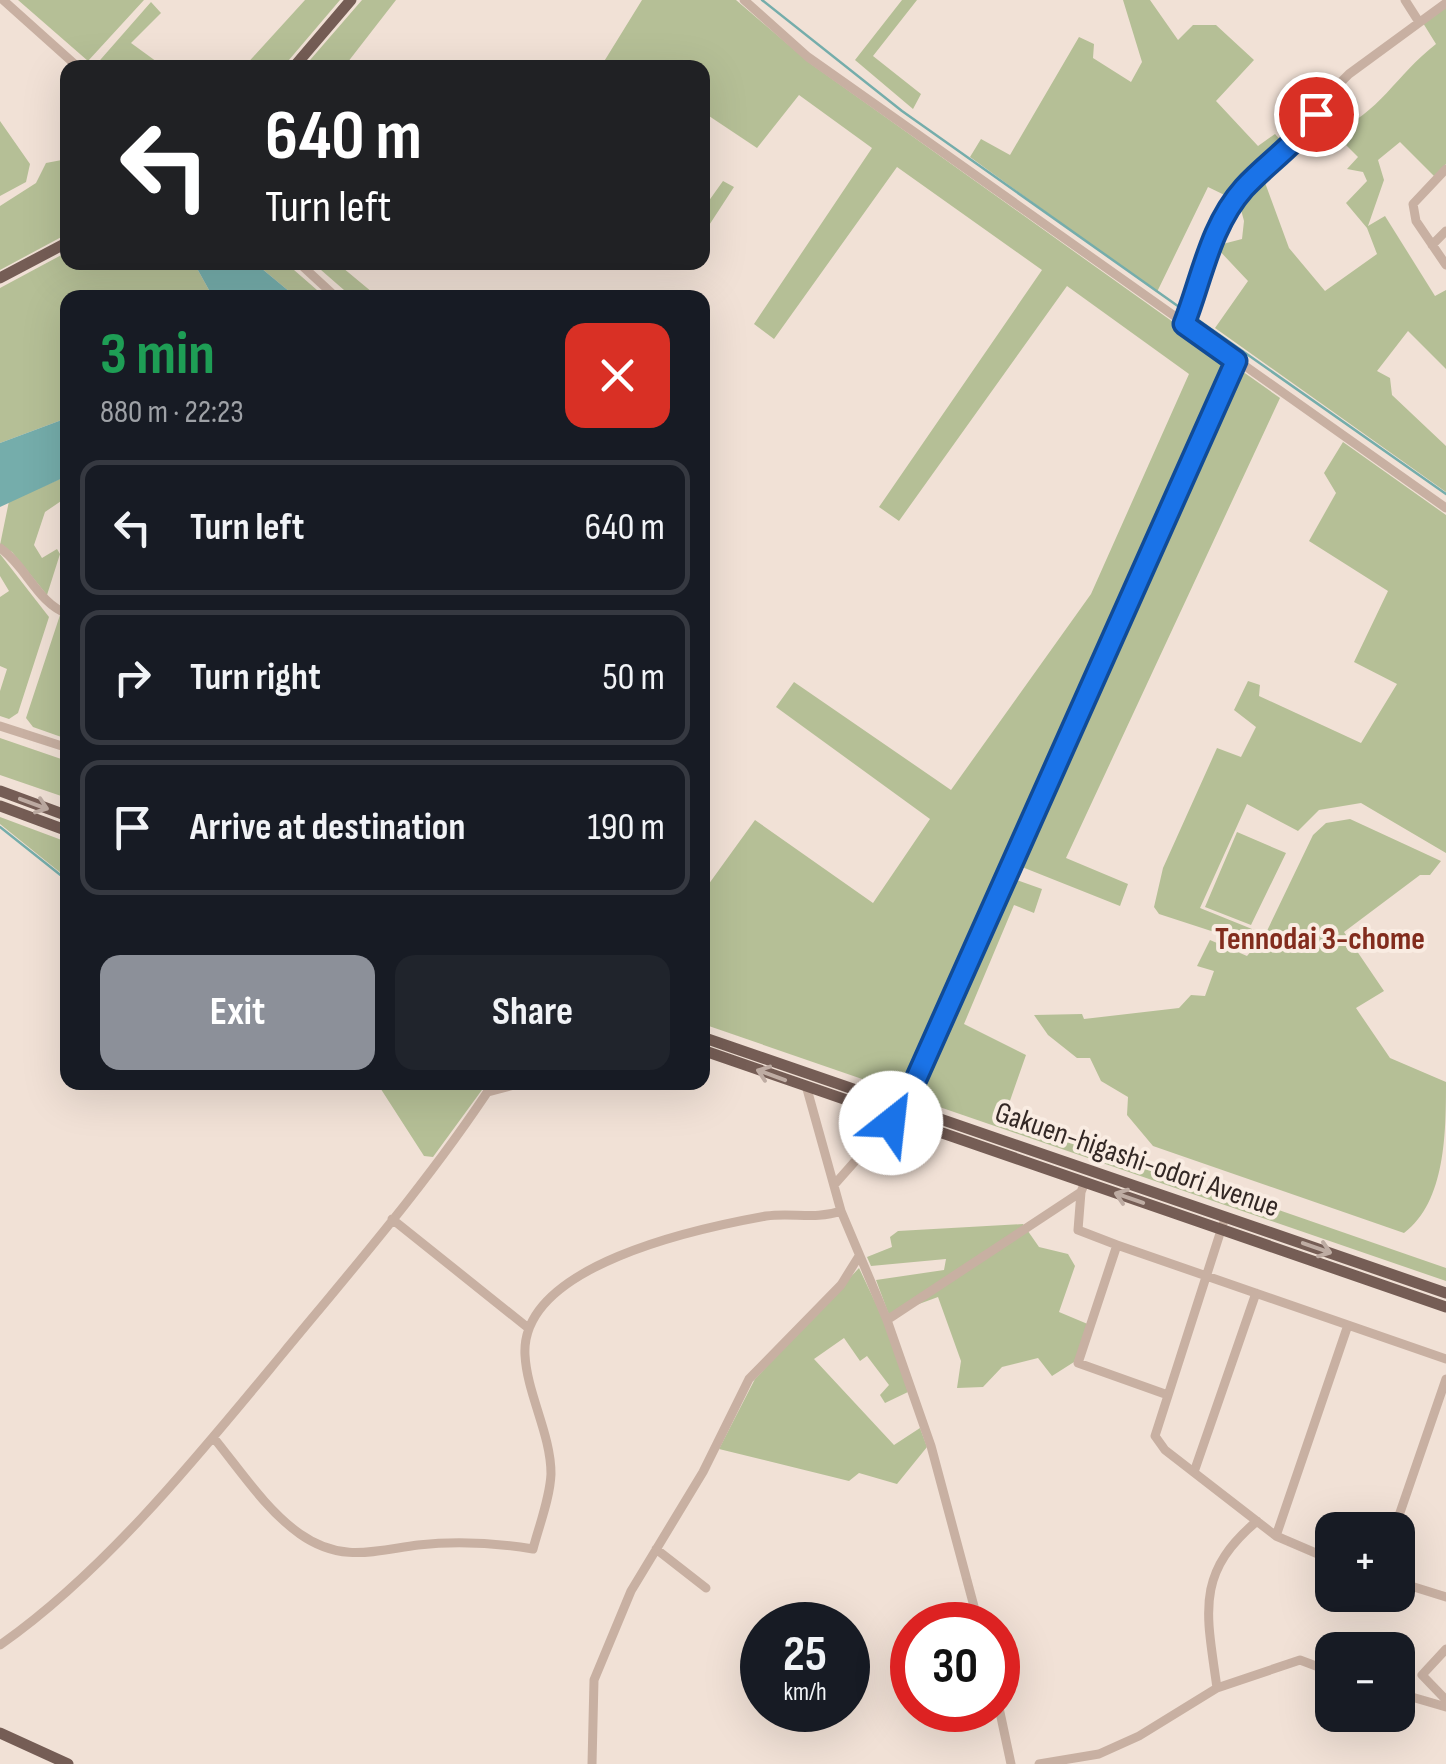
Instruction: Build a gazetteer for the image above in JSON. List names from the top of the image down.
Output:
{
  "streets": {
    "main road": ["Gakuen-higashi-odori Avenue"]
  },
  "districts": ["Tennodai 3-chome"],
  "page": {
    "turn": ["640 m", "Turn left"],
    "heading": ["3 min", "880 m · 22:23"],
    "list": [
      {
        "name": "Turn left",
        "value": "640 m"
      },
      {
        "name": "Turn right",
        "value": "50 m"
      },
      {
        "name": "Arrive at destination",
        "value": "190 m"
      }
    ],
    "buttons": ["Exit", "Share"],
    "map_buttons": ["+", "−"],
    "speed": "25 km/h",
    "limit": "30"
  }
}
